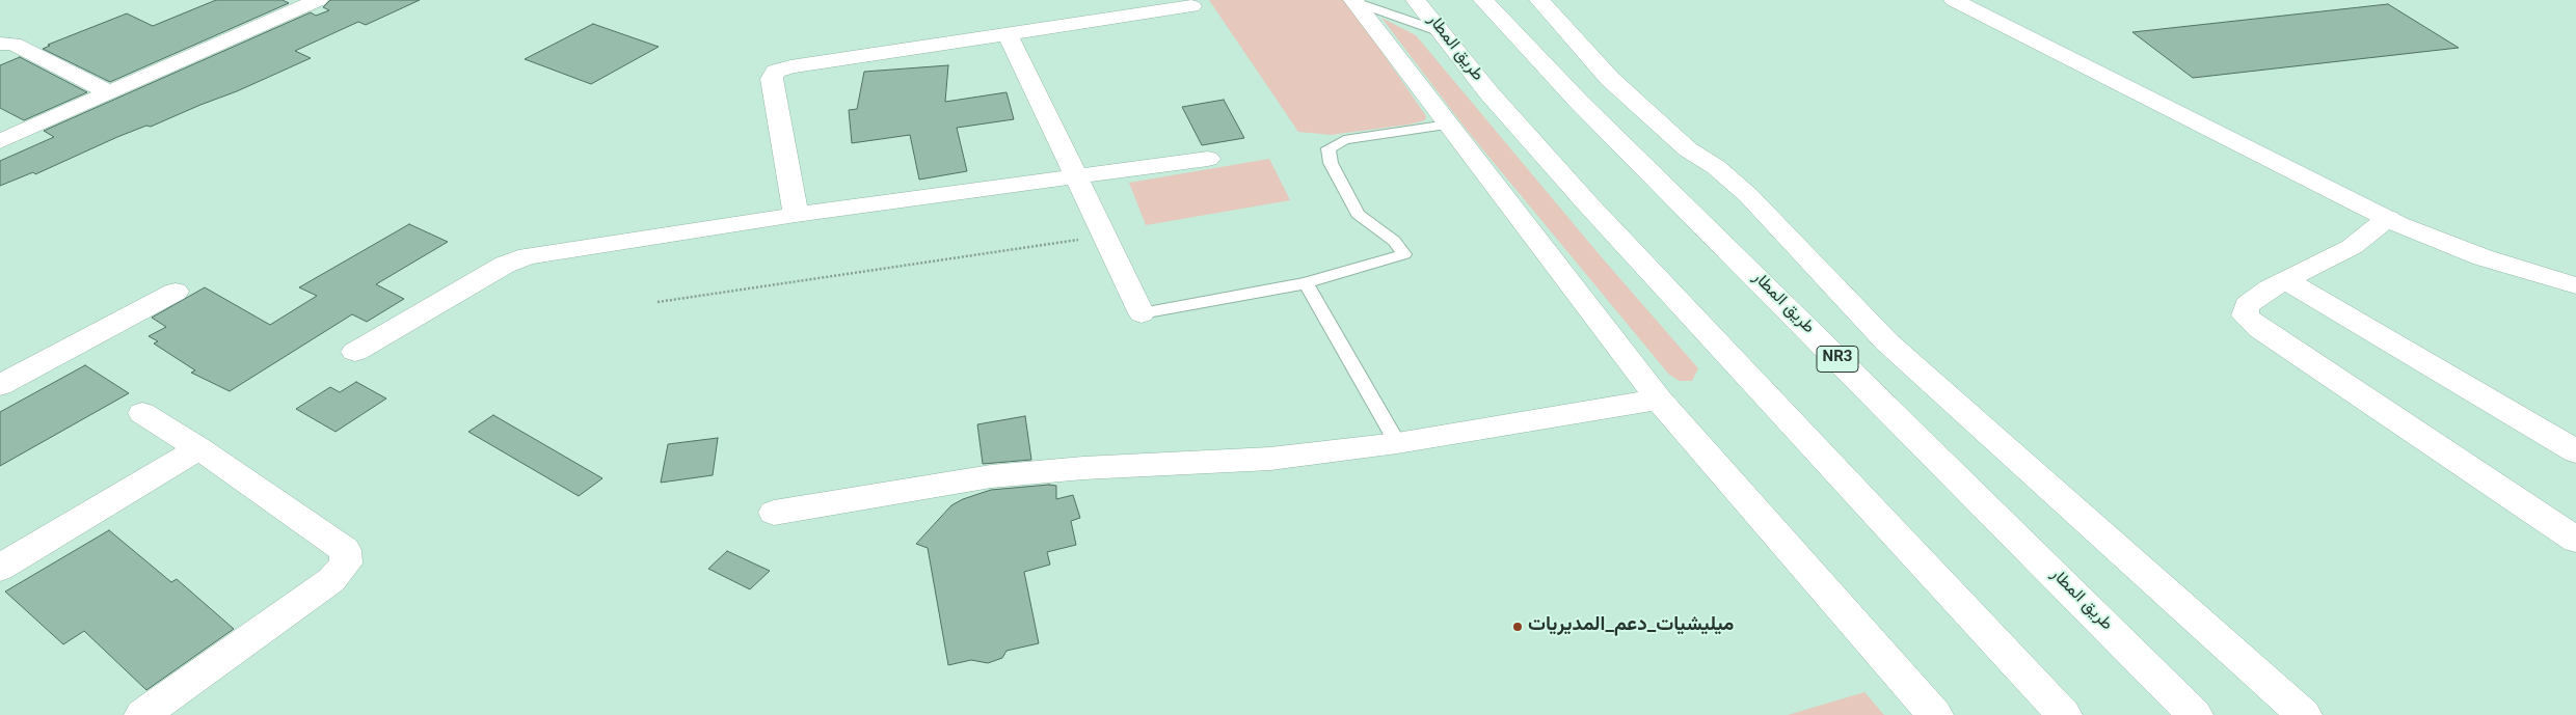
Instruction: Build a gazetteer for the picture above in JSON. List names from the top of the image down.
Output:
{
  "streets": {
    "main road": ["طريق المطار", "NR3"]
  },
  "places": ["ميليشيات_دعم_المديريات"]
}
